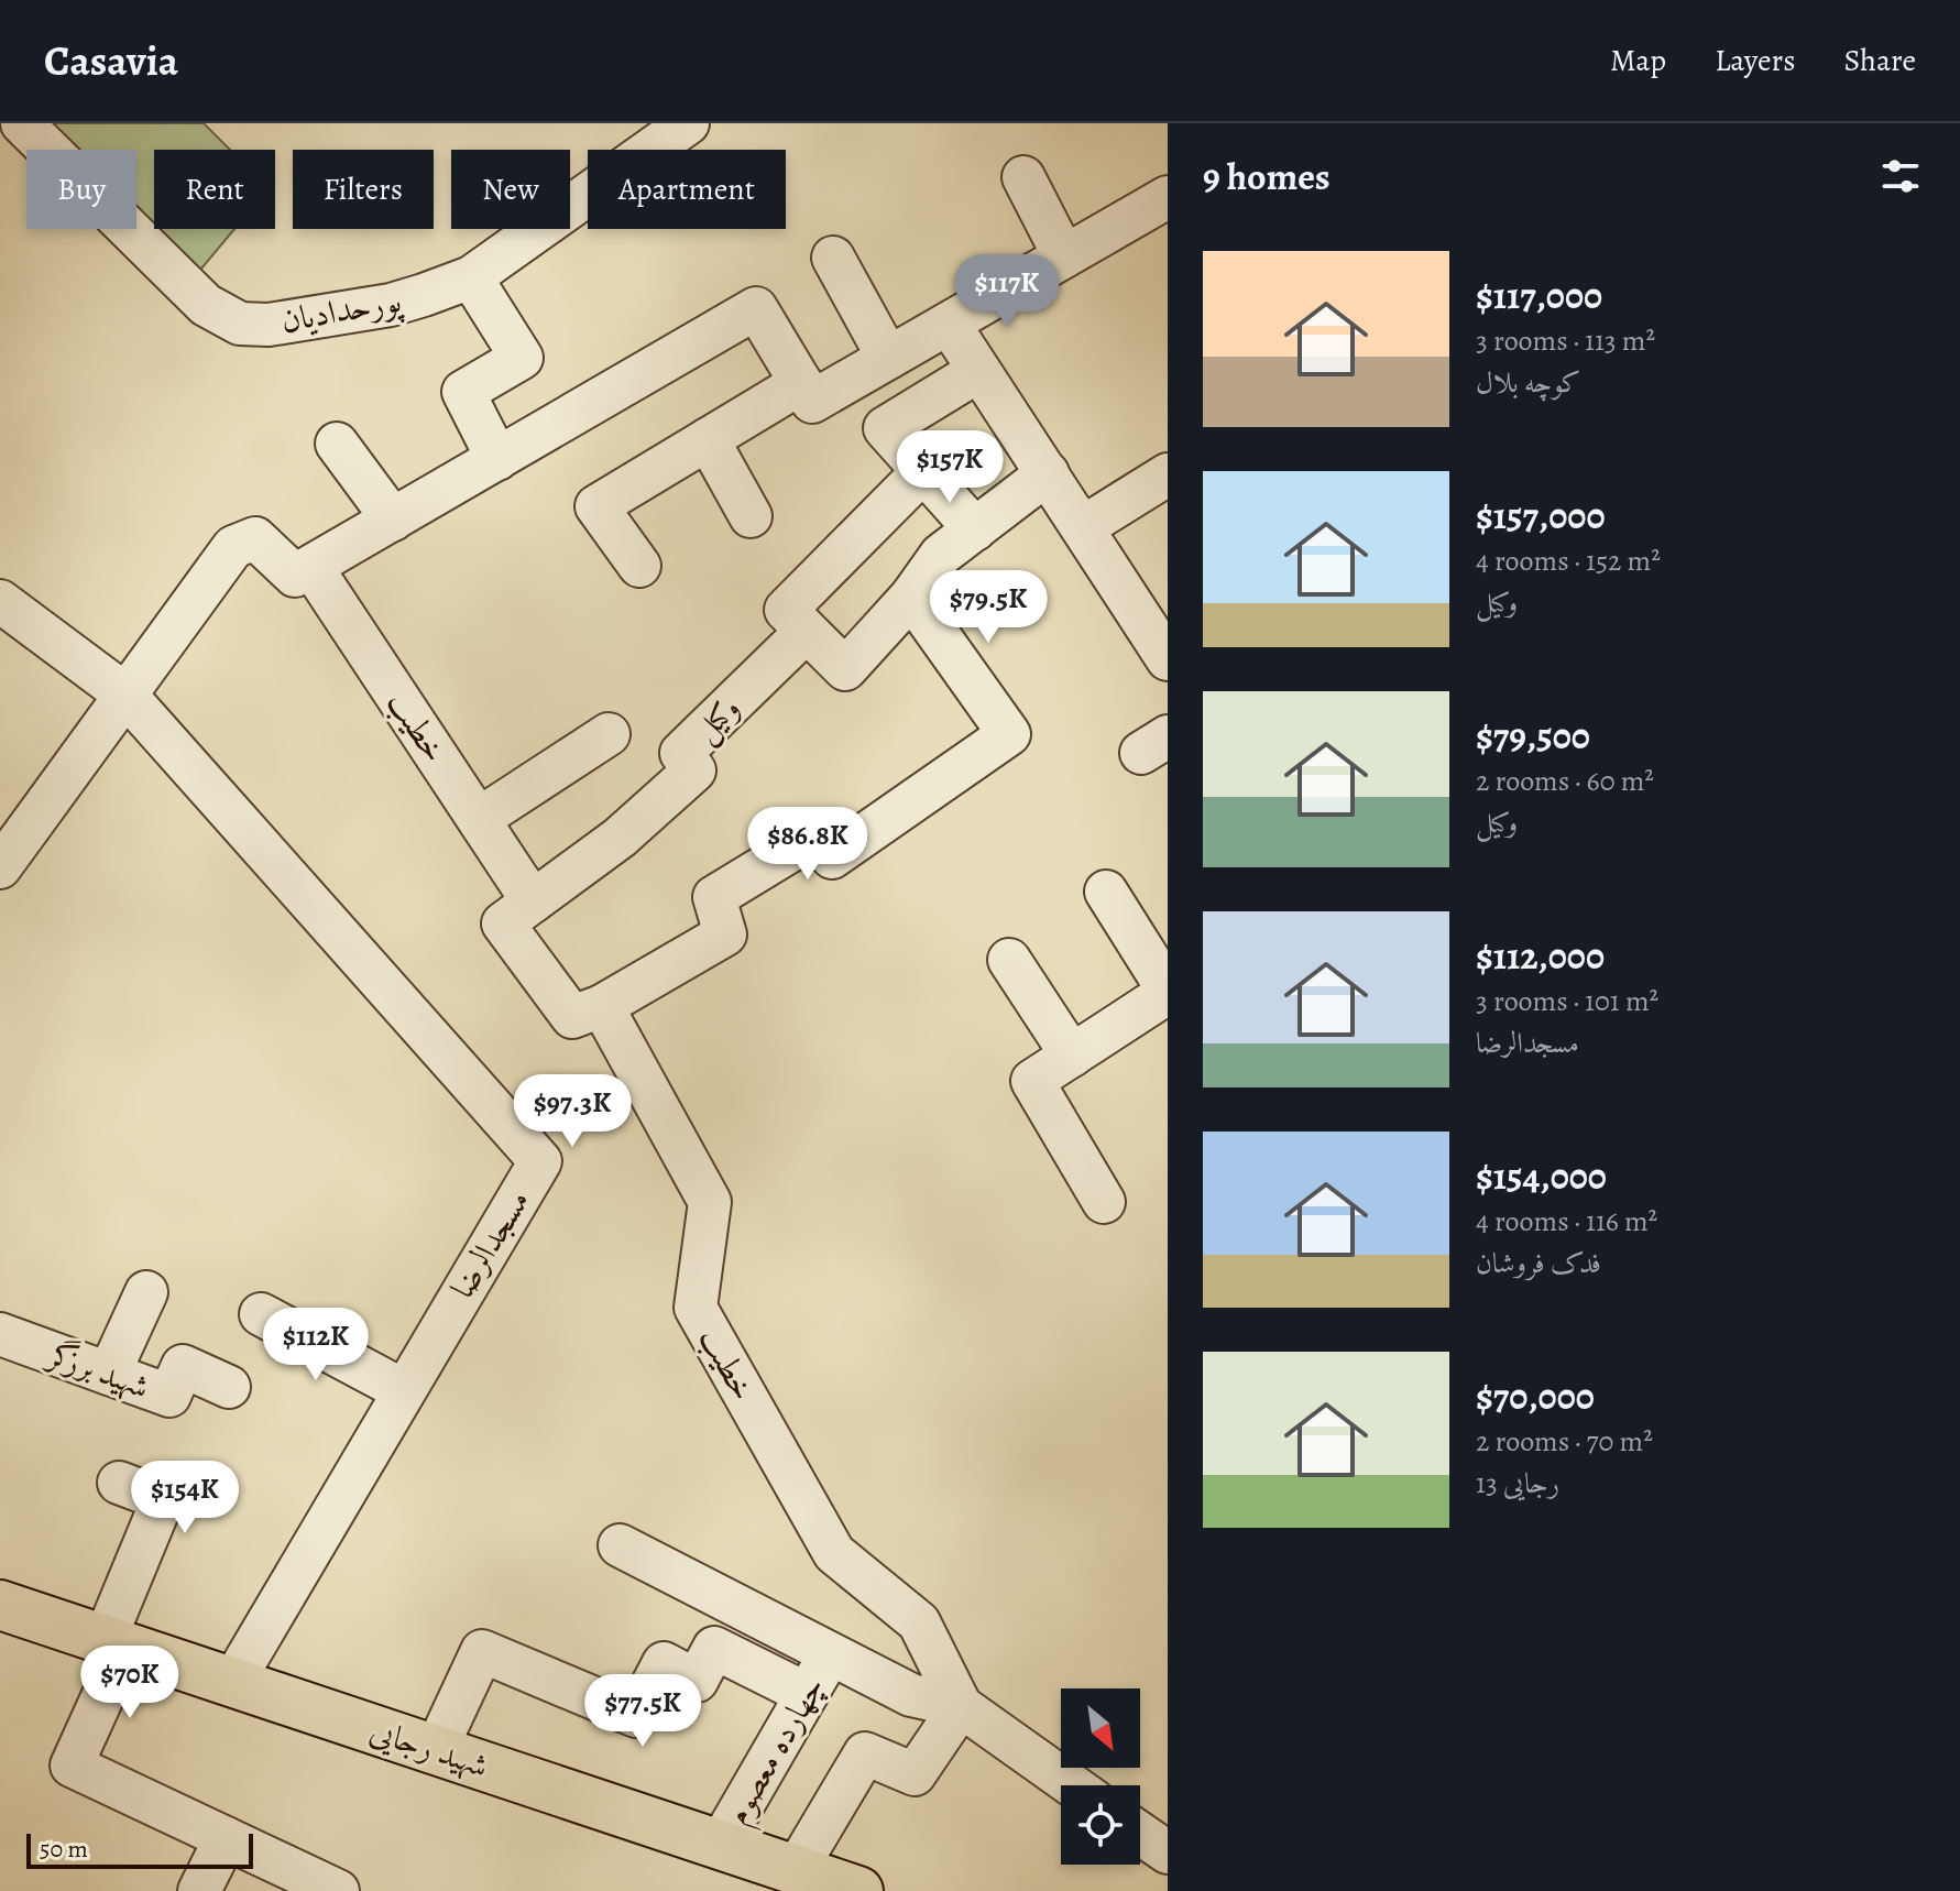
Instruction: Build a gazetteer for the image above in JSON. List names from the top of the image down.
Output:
{
  "streets": {
    "main road": ["شهید رجایی"],
    "street": [
      "پورحدادیان",
      "وکیل",
      "خطیب",
      "مسجدالرضا",
      "شهید برزگر",
      "چهارده معصوم"
    ]
  },
  "crossings": [
    ["وکیل", "خطیب"],
    ["مسجدالرضا", "شهید رجایی"],
    ["شهید رجایی", "چهارده معصوم"]
  ],
  "scale_bar": "50 m",
  "north": "bottom right",
  "page": {
    "header": "Casavia",
    "nav": ["Map", "Layers", "Share"],
    "heading": "9 homes",
    "chip": [
      "Buy",
      "Rent",
      "Filters",
      "New",
      "Apartment"
    ],
    "list": [
      {
        "name": "$117,000",
        "note": "3 rooms · 113 m² · کوچه بلال"
      },
      {
        "name": "$157,000",
        "note": "4 rooms · 152 m² · وکیل"
      },
      {
        "name": "$79,500",
        "note": "2 rooms · 60 m² · وکیل"
      },
      {
        "name": "$112,000",
        "note": "3 rooms · 101 m² · مسجدالرضا"
      },
      {
        "name": "$154,000",
        "note": "4 rooms · 116 m² · فدک فروشان"
      },
      {
        "name": "$70,000",
        "note": "2 rooms · 70 m² · رجایی 13"
      }
    ],
    "price": [
      "$117K",
      "$157K",
      "$79.5K",
      "$86.8K",
      "$97.3K",
      "$112K",
      "$154K",
      "$70K",
      "$77.5K"
    ],
    "scale": "50 m"
  }
}
